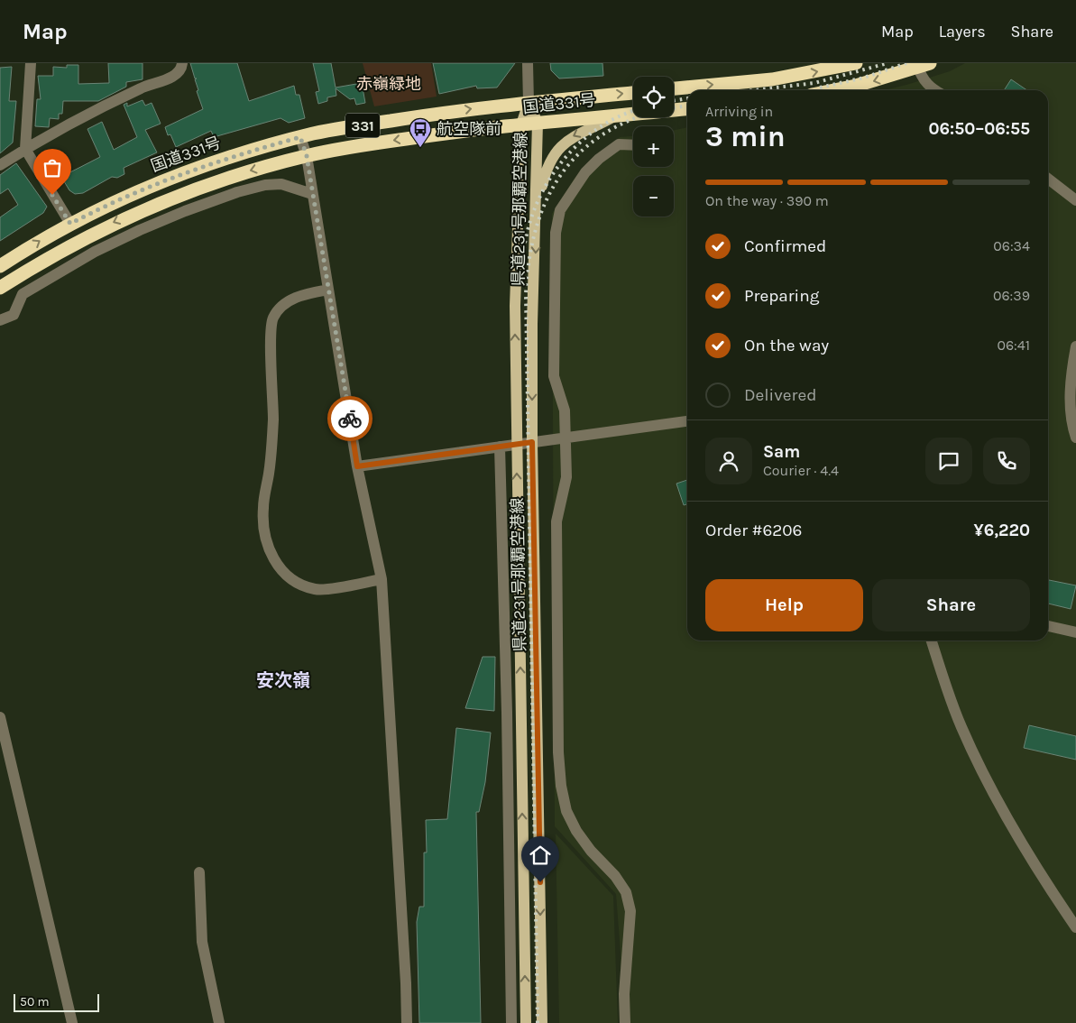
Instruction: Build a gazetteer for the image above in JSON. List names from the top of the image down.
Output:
{
  "streets": {
    "highway": ["国道331号", "331"],
    "main road": ["県道231号那覇空港線"]
  },
  "crossings": [
    ["国道331号", "県道231号那覇空港線"]
  ],
  "districts": ["安次嶺"],
  "parks": ["赤嶺緑地"],
  "places": {
    "bus stop": ["航空隊前"]
  },
  "scale_bar": "50 m",
  "page": {
    "header": "Map",
    "nav": ["Map", "Layers", "Share"],
    "map_buttons": ["+", "−"],
    "heading": ["3 min", "Arriving in", "06:50–06:55"],
    "panel": [
      "Sam",
      "Courier · 4.4",
      "Order #6206",
      "¥6,220"
    ],
    "bar": "On the way · 390 m",
    "list": [
      ["Confirmed", "06:34"],
      ["Preparing", "06:39"],
      ["On the way", "06:41"],
      "Delivered"
    ],
    "buttons": ["Help", "Share"],
    "scale": "50 m"
  }
}
